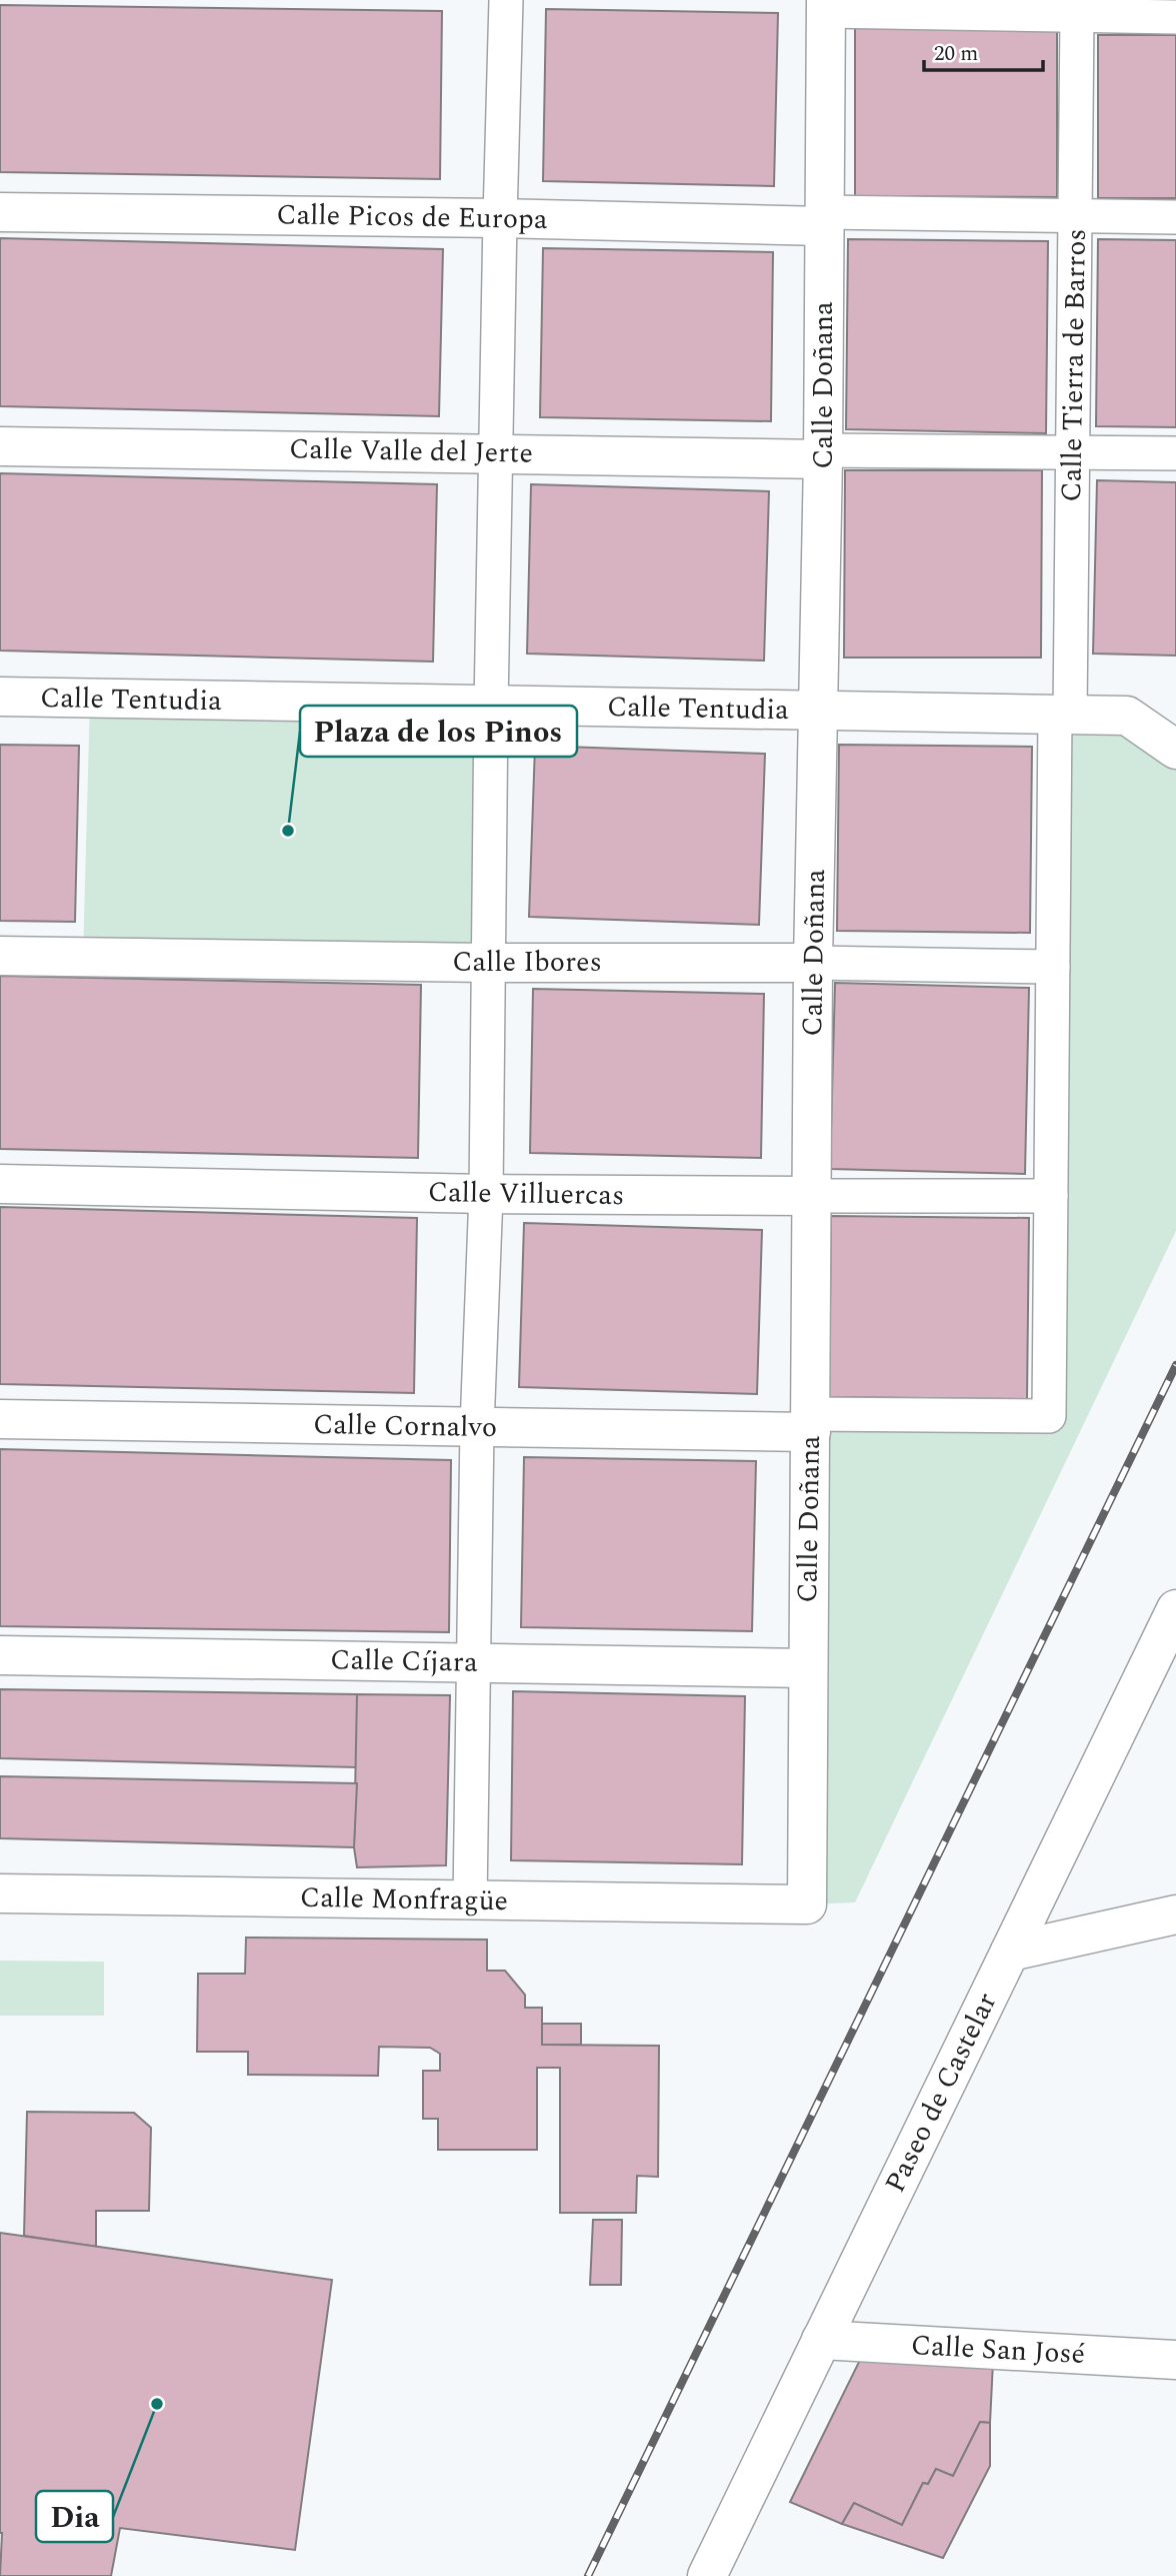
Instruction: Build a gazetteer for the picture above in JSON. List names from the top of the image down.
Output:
{
  "streets": {
    "street": [
      "Calle Picos de Europa",
      "Calle Tierra de Barros",
      "Calle Doñana",
      "Calle Valle del Jerte",
      "Calle Tentudia",
      "Calle Ibores",
      "Calle Villuercas",
      "Calle Cornalvo",
      "Calle Cíjara",
      "Calle Monfragüe",
      "Paseo de Castelar",
      "Calle San José"
    ]
  },
  "crossings": [
    ["Calle Picos de Europa", "Calle Doñana"],
    ["Calle Tierra de Barros", "Calle Doñana"],
    ["Calle Tierra de Barros", "Calle Tentudia"],
    ["Calle Tierra de Barros", "Calle Ibores"],
    ["Calle Tierra de Barros", "Calle Villuercas"],
    ["Calle Tierra de Barros", "Calle Cornalvo"],
    ["Calle Doñana", "Calle Valle del Jerte"],
    ["Calle Doñana", "Calle Tentudia"],
    ["Calle Doñana", "Calle Ibores"],
    ["Calle Doñana", "Calle Villuercas"],
    ["Calle Doñana", "Calle Cornalvo"],
    ["Calle Doñana", "Calle Cíjara"],
    ["Calle Doñana", "Calle Monfragüe"],
    ["Paseo de Castelar", "Calle San José"]
  ],
  "places": ["Plaza de los Pinos", "Dia"],
  "scale_bar": "20 m"
}
